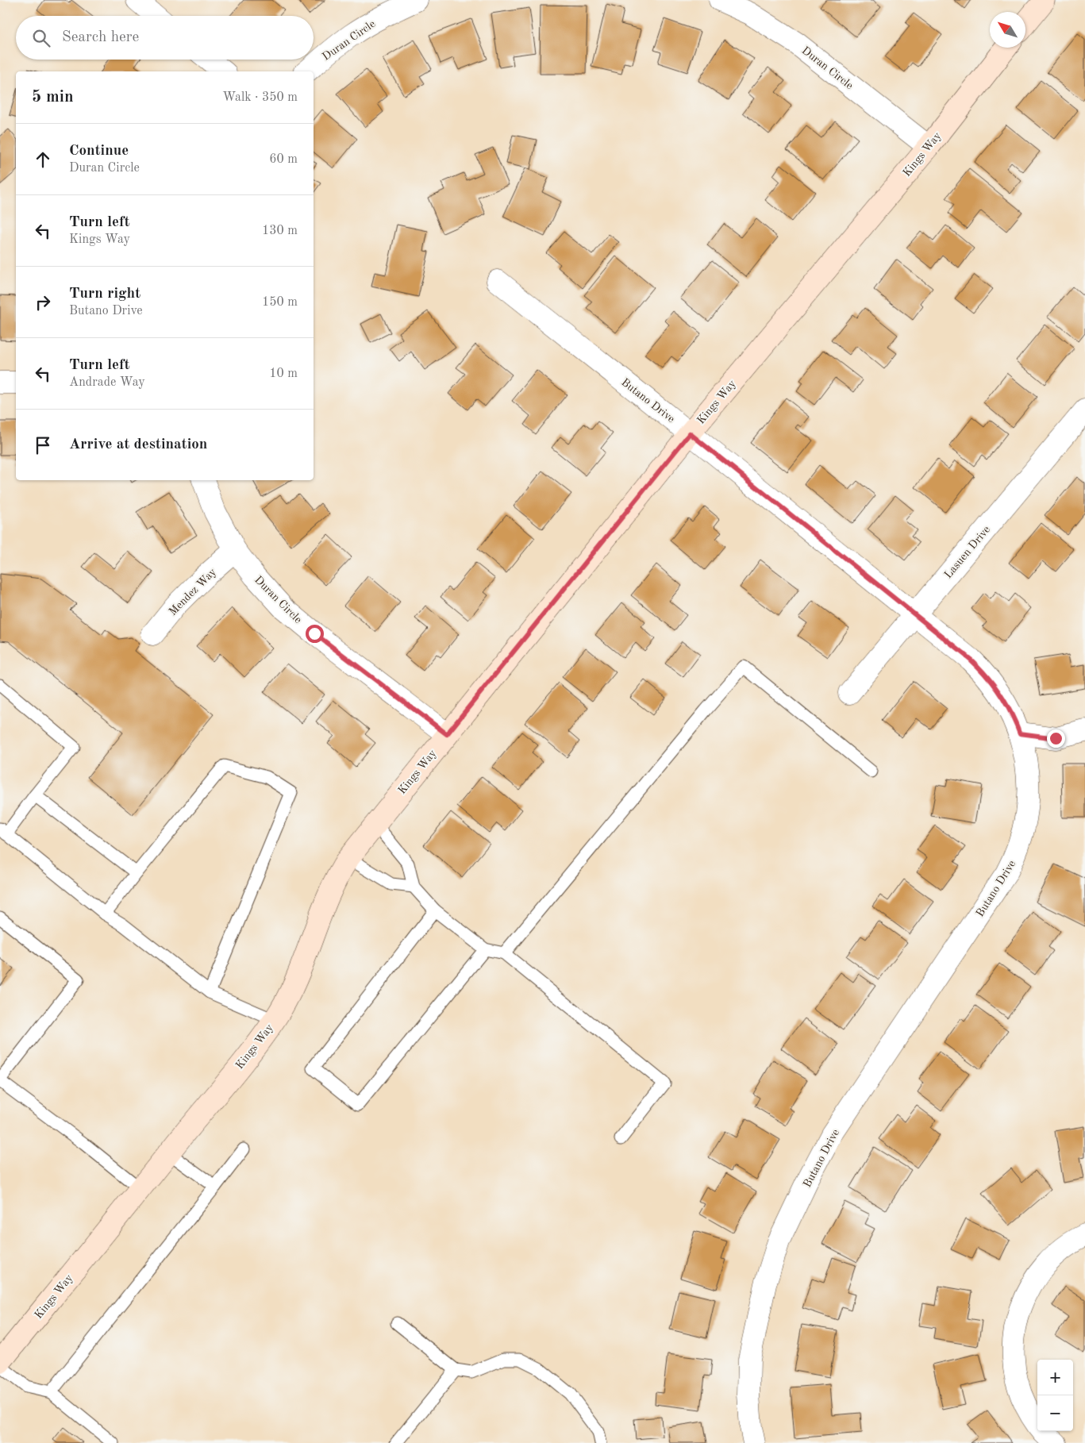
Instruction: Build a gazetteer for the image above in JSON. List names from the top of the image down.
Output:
{
  "streets": {
    "street": [
      "Duran Circle",
      "Kings Way",
      "Butano Drive",
      "Lasuen Drive",
      "Mendez Way"
    ]
  },
  "crossings": [
    ["Duran Circle", "Kings Way"],
    ["Duran Circle", "Mendez Way"],
    ["Kings Way", "Butano Drive"],
    ["Butano Drive", "Lasuen Drive"]
  ],
  "north": "top left",
  "page": {
    "search": "Search here",
    "heading": ["5 min", "Walk · 350 m"],
    "list": [
      ["Continue", "Duran Circle", "60 m"],
      ["Turn left", "Kings Way", "130 m"],
      ["Turn right", "Butano Drive", "150 m"],
      ["Turn left", "Andrade Way", "10 m"],
      "Arrive at destination"
    ],
    "map_buttons": ["+", "−"]
  }
}
